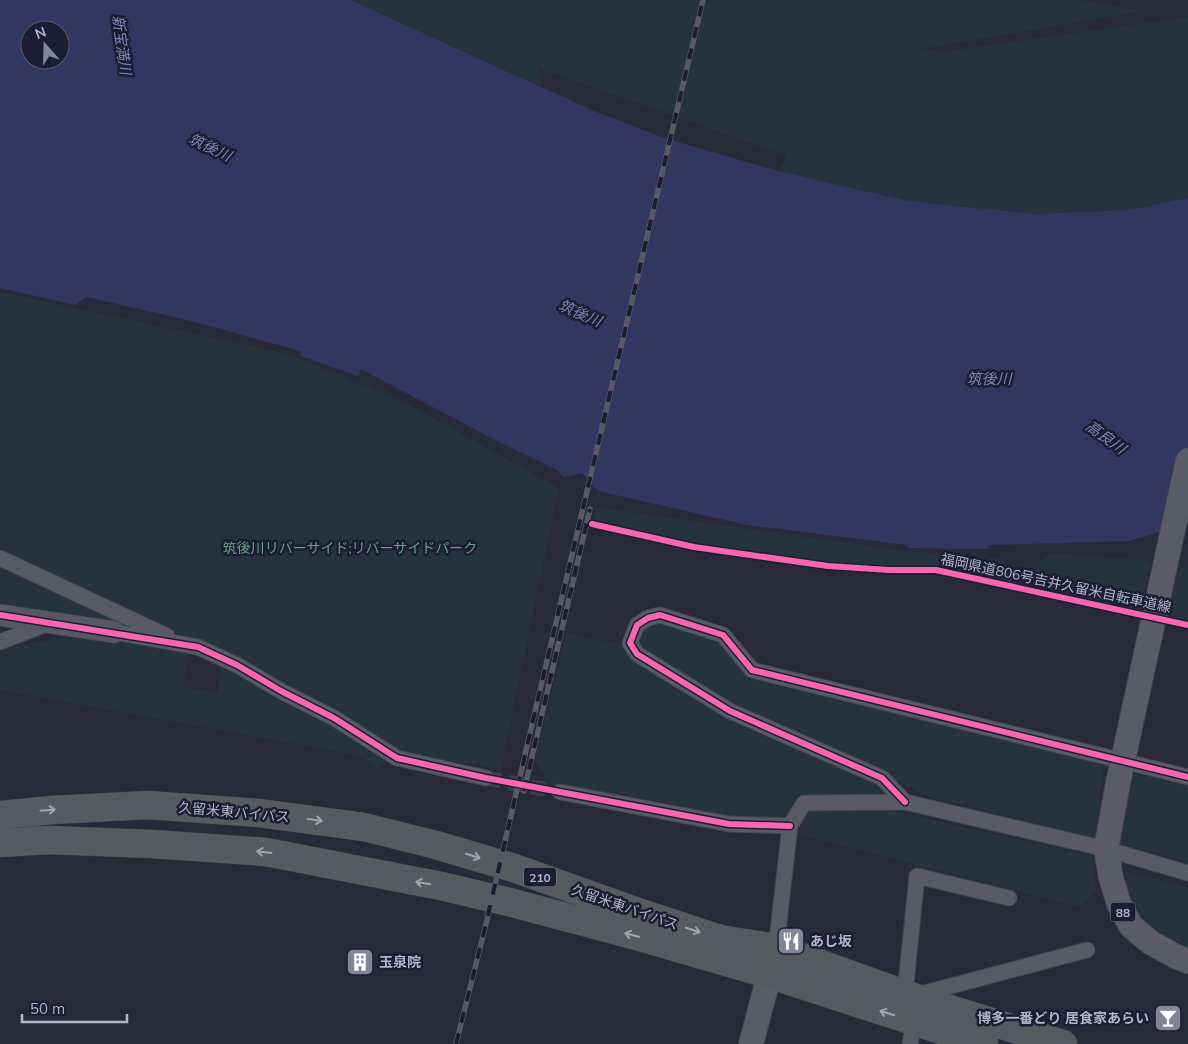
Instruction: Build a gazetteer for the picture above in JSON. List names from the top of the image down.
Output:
{
  "streets": {
    "highway": ["久留米東バイパス", "210"],
    "main road": ["88"],
    "cycle path": ["福岡県道806号吉井久留米自転車道線"]
  },
  "water": ["新宝満川", "筑後川", "高良川"],
  "parks": ["筑後川リバーサイド;リバーサイドパーク"],
  "places": {
    "restaurant": ["あじ坂"],
    "building": ["玉泉院"],
    "bar": ["博多一番どり 居食家あらい"]
  },
  "scale_bar": "50 m",
  "north": "top"
}
